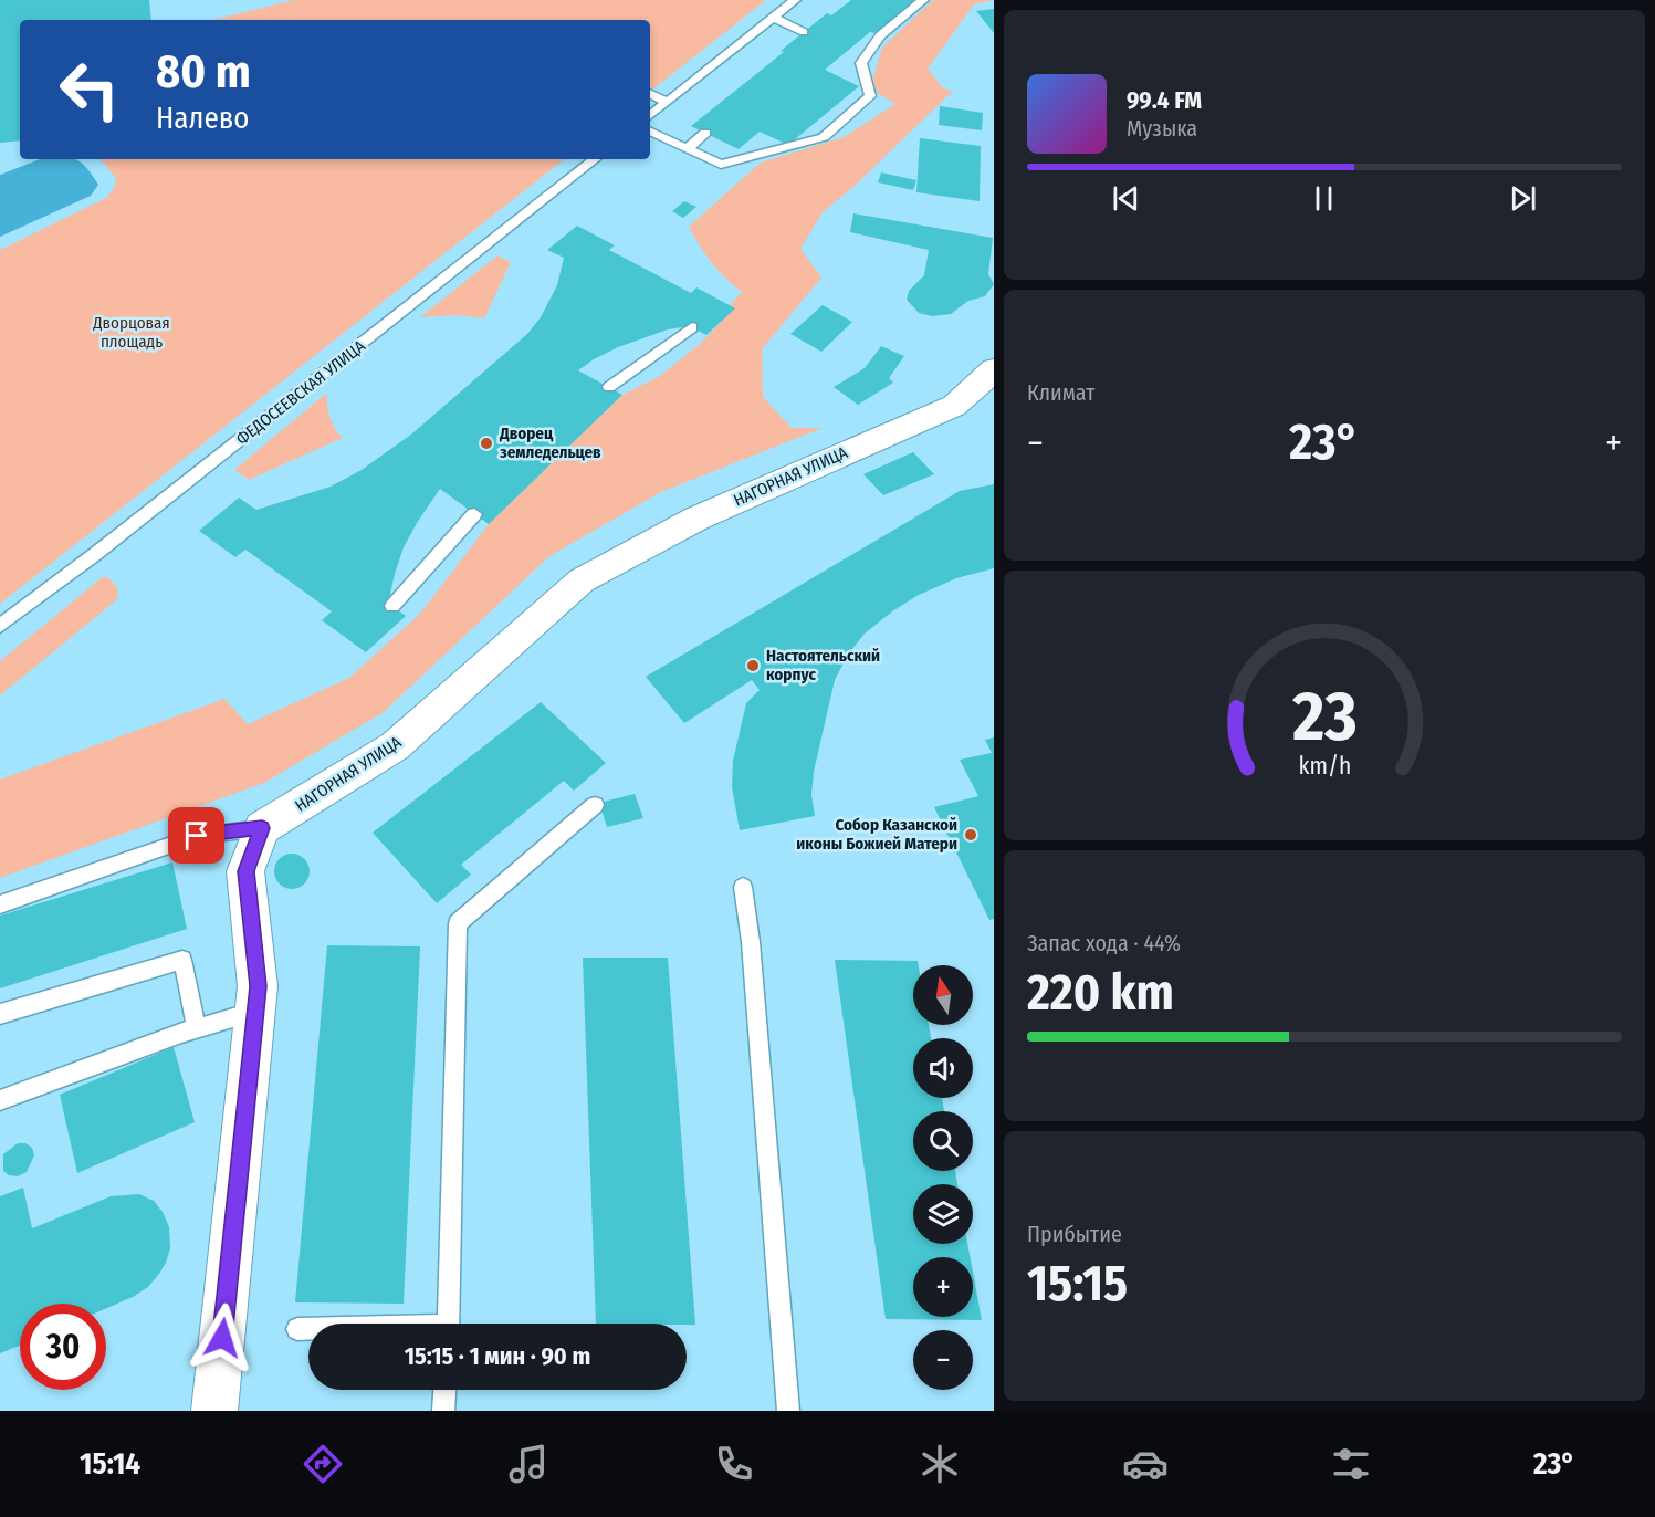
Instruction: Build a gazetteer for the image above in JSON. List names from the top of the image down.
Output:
{
  "streets": {
    "street": ["НАГОРНАЯ УЛИЦА"],
    "lane": ["ФЕДОСЕЕВСКАЯ УЛИЦА"]
  },
  "parks": ["Дворцовая площадь"],
  "places": ["Дворец земледельцев", "Настоятельский корпус", "Собор Казанской иконы Божией Матери"],
  "north": "top",
  "page": {
    "turn": ["80 m", "Налево"],
    "song": ["99.4 FM", "Музыка"],
    "tile": [
      "Климат",
      ["Запас хода · 44%", "220 km"],
      ["Прибытие", "15:15"]
    ],
    "heat": ["−", "23°", "+"],
    "map_buttons": ["+", "−"],
    "limit": "30",
    "trip": "15:15 · 1 мин · 90 m",
    "tabs": ["15:14", "23°"],
    "gauge": ["23", "km/h"]
  }
}
